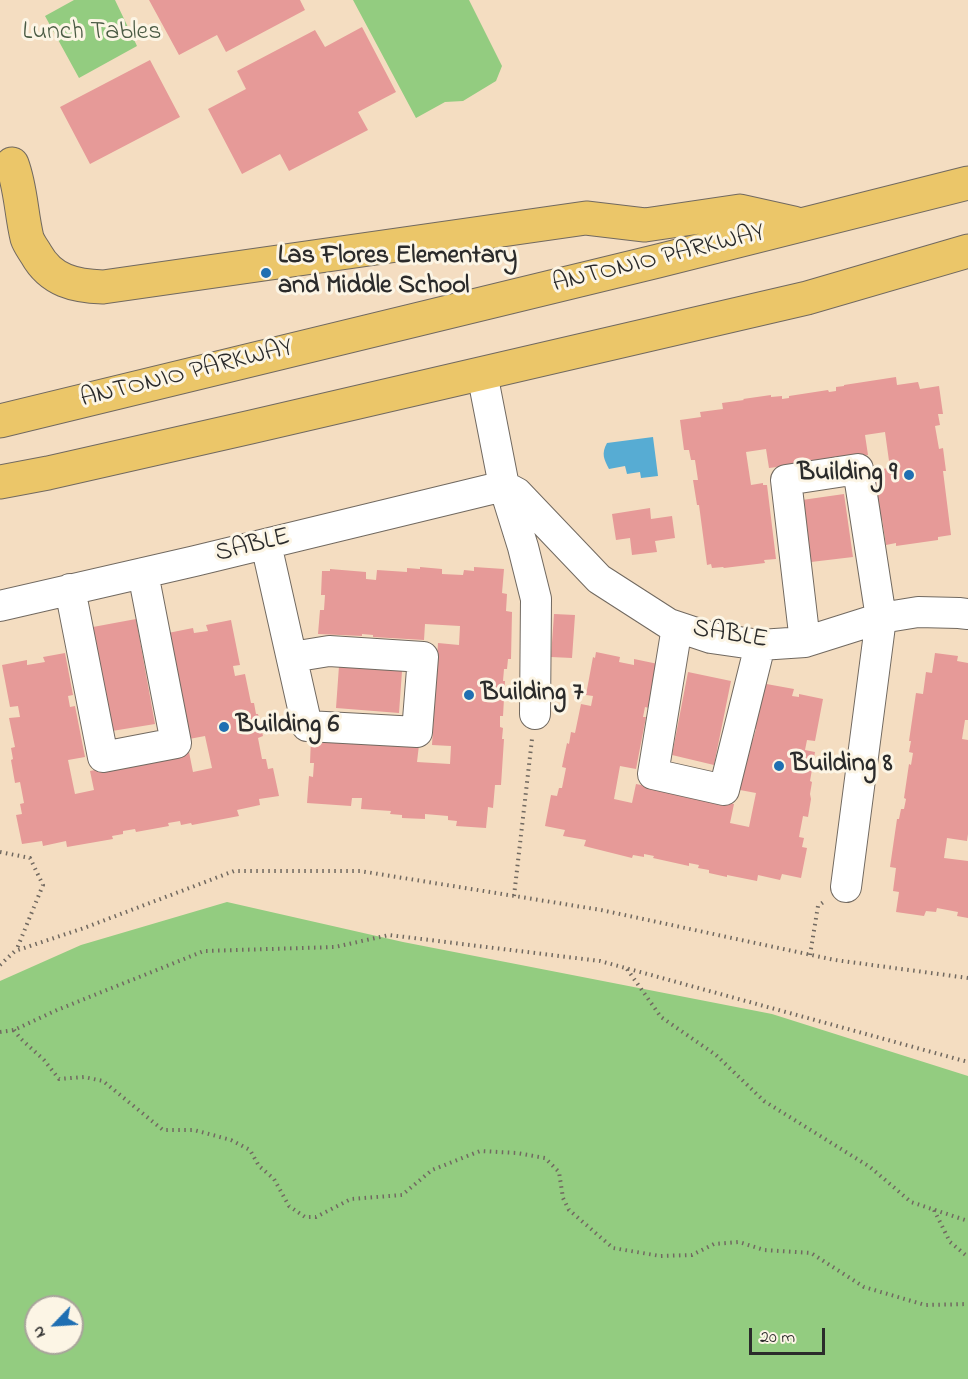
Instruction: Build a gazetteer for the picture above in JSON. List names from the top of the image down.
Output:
{
  "streets": {
    "main road": ["ANTONIO PARKWAY"],
    "street": ["SABLE"]
  },
  "parks": ["Lunch Tables"],
  "places": [
    "Las Flores Elementary and Middle School",
    "Building 9",
    "Building 7",
    "Building 6",
    "Building 8"
  ],
  "scale_bar": "20 m",
  "north": "bottom left"
}
